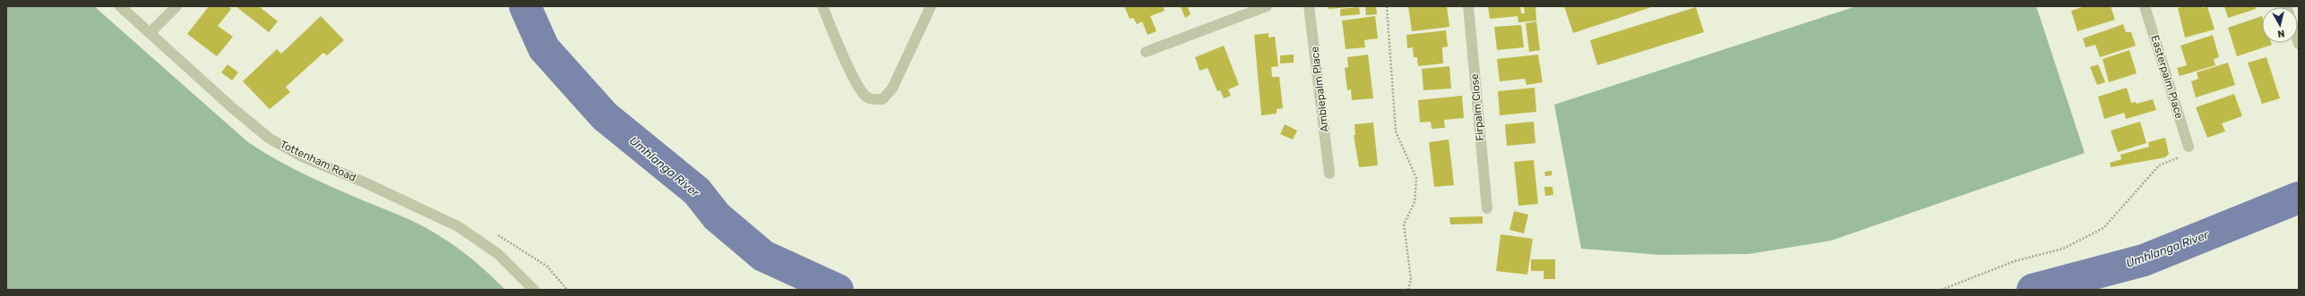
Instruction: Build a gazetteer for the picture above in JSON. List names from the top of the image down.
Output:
{
  "streets": {
    "street": [
      "Easterpalm Place",
      "Amblepalm Place",
      "Firpalm Close",
      "Tottenham Road"
    ]
  },
  "water": ["Umhlanga River"],
  "north": "bottom"
}
